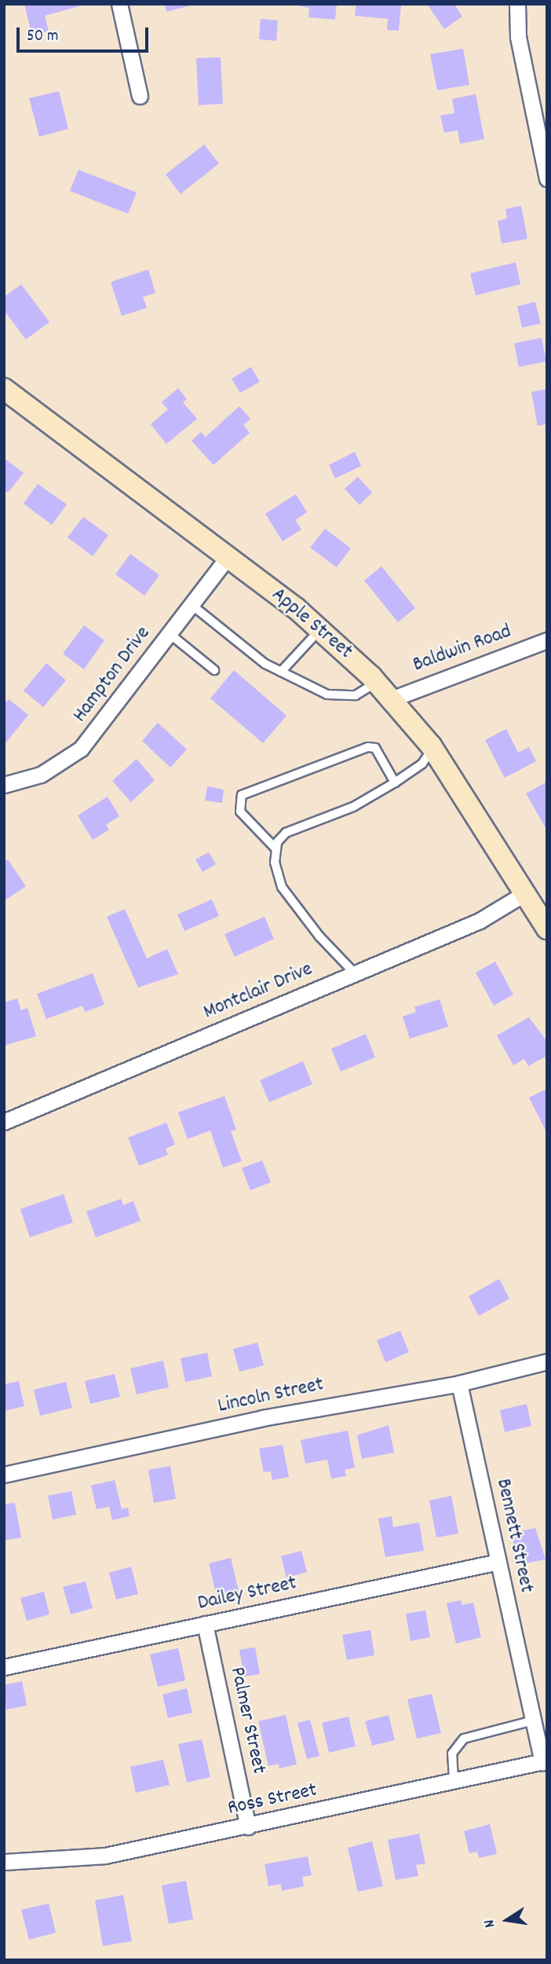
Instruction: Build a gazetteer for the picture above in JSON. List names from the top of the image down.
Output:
{
  "streets": {
    "street": [
      "Apple Street",
      "Baldwin Road",
      "Hampton Drive",
      "Montclair Drive",
      "Lincoln Street",
      "Bennett Street",
      "Dailey Street",
      "Palmer Street",
      "Ross Street"
    ]
  },
  "crossings": [
    ["Apple Street", "Baldwin Road"],
    ["Apple Street", "Hampton Drive"],
    ["Apple Street", "Montclair Drive"],
    ["Lincoln Street", "Bennett Street"],
    ["Bennett Street", "Dailey Street"],
    ["Bennett Street", "Ross Street"],
    ["Dailey Street", "Palmer Street"],
    ["Palmer Street", "Ross Street"]
  ],
  "scale_bar": "50 m",
  "north": "left"
}
